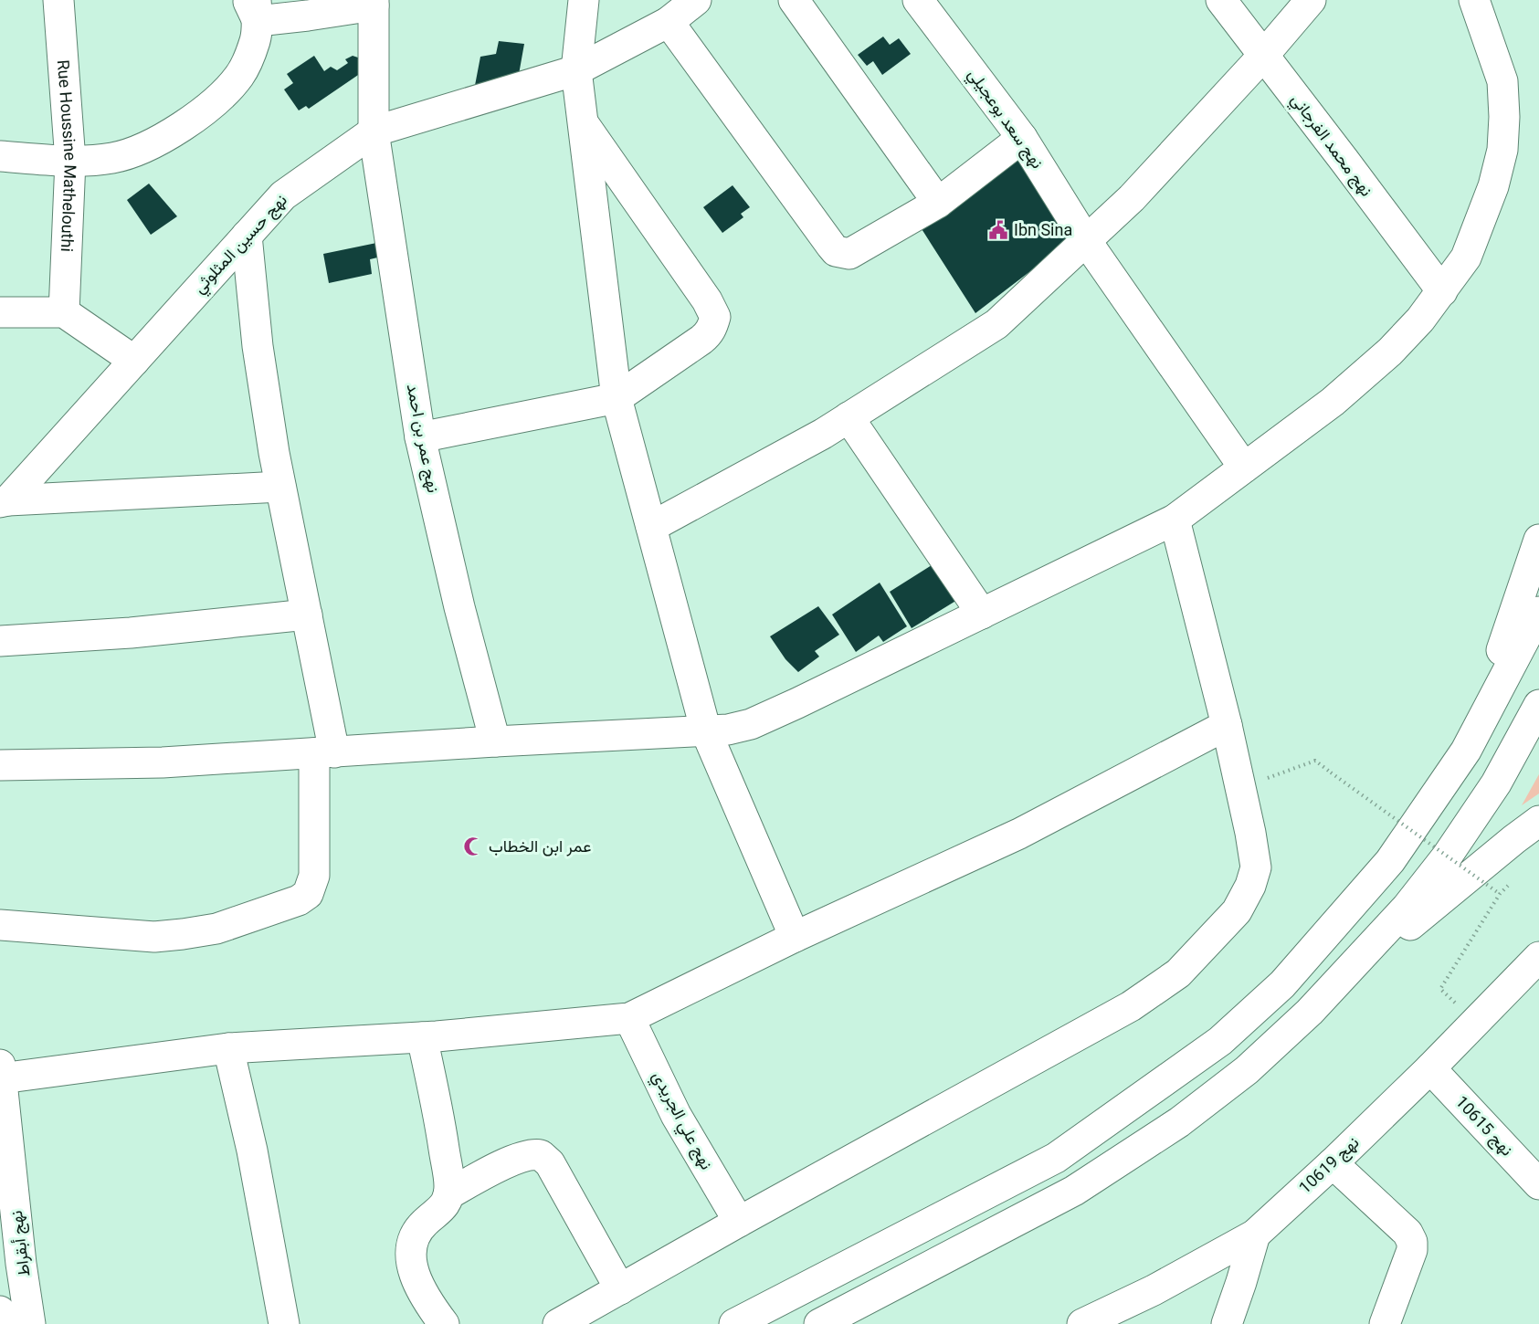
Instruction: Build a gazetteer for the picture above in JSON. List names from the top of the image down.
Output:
{
  "streets": {
    "main road": [
      "نهج سعد بوعجيلي",
      "نهج محمد الفرجاني",
      "Rue Houssine Mathelouthi",
      "نهج حسين المثلوثي",
      "نهج عمر بن احمد",
      "نهج علي الجريدي",
      "نهج 10615",
      "نهج 10619",
      "نهج أبقراط"
    ]
  },
  "crossings": [
    ["نهج حسين المثلوثي", "نهج عمر بن احمد"],
    ["نهج 10615", "نهج 10619"]
  ],
  "places": {
    "public building": ["Ibn Sina"],
    "mosque": ["عمر ابن الخطاب"]
  }
}
